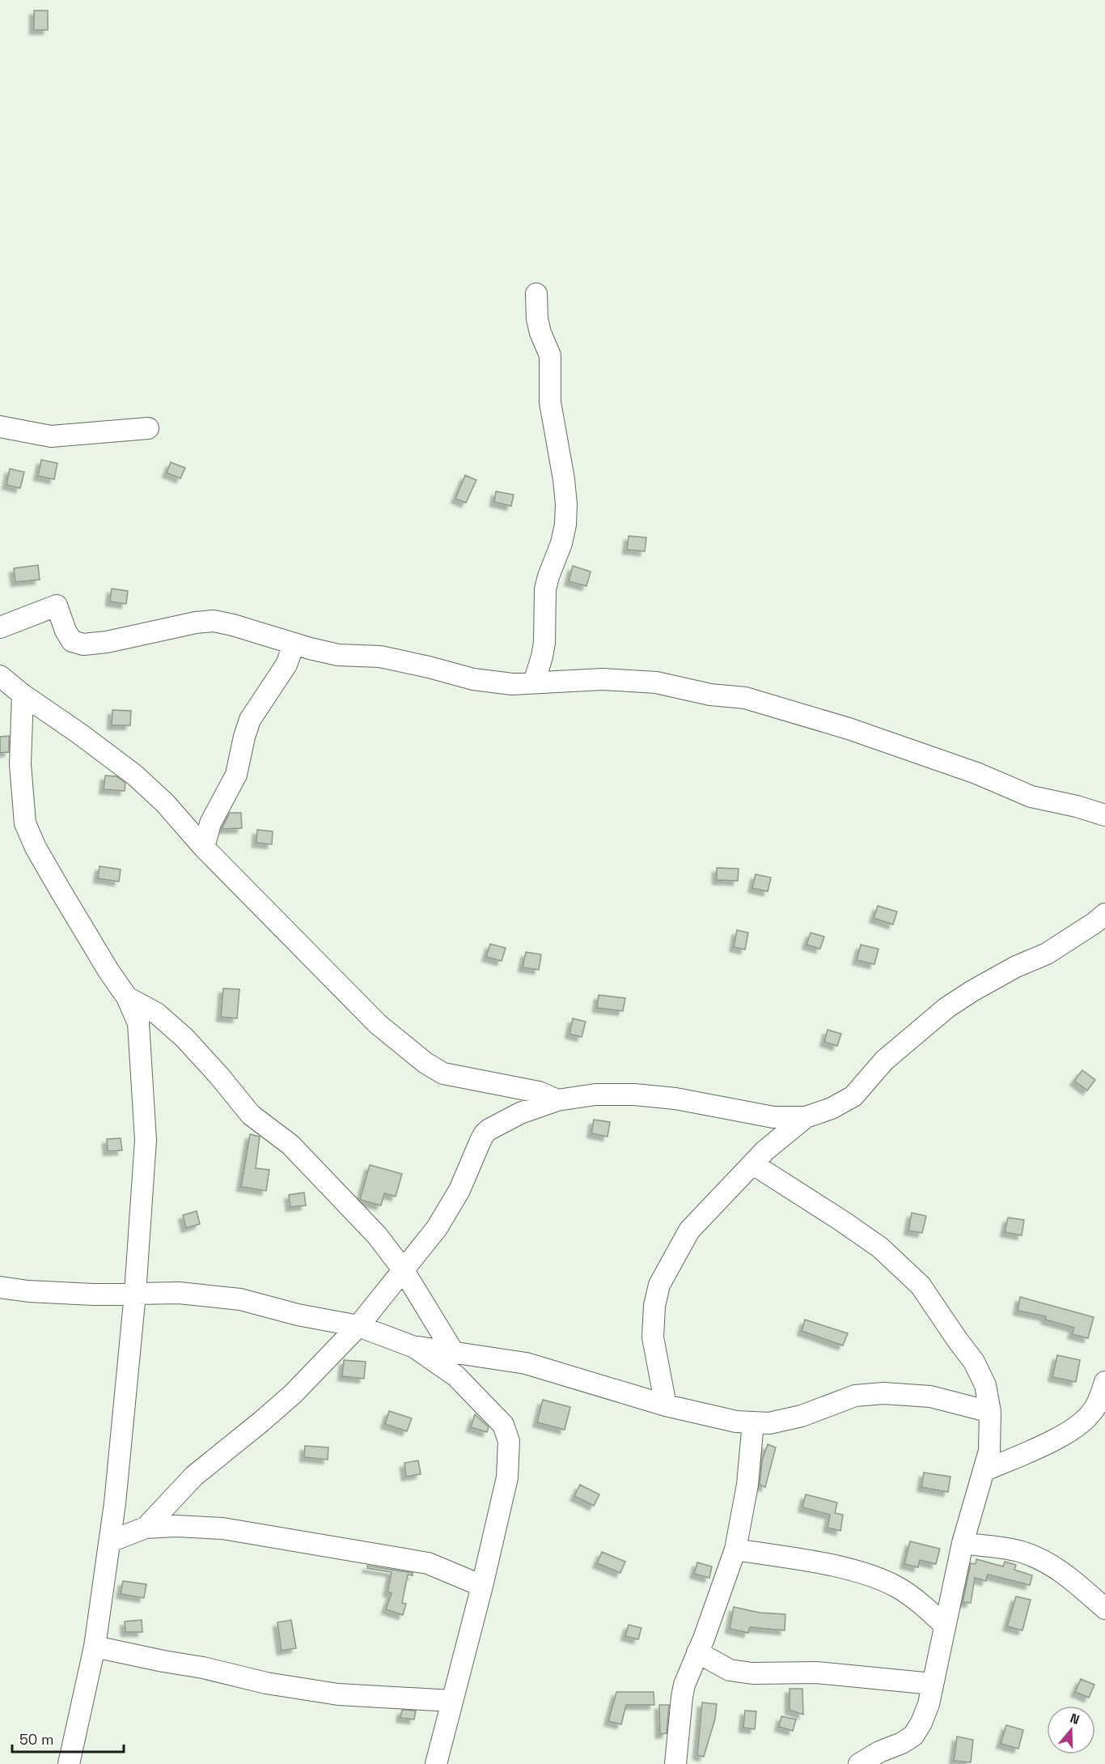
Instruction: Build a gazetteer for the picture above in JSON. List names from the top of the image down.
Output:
{
  "scale_bar": "50 m",
  "north": "top"
}
